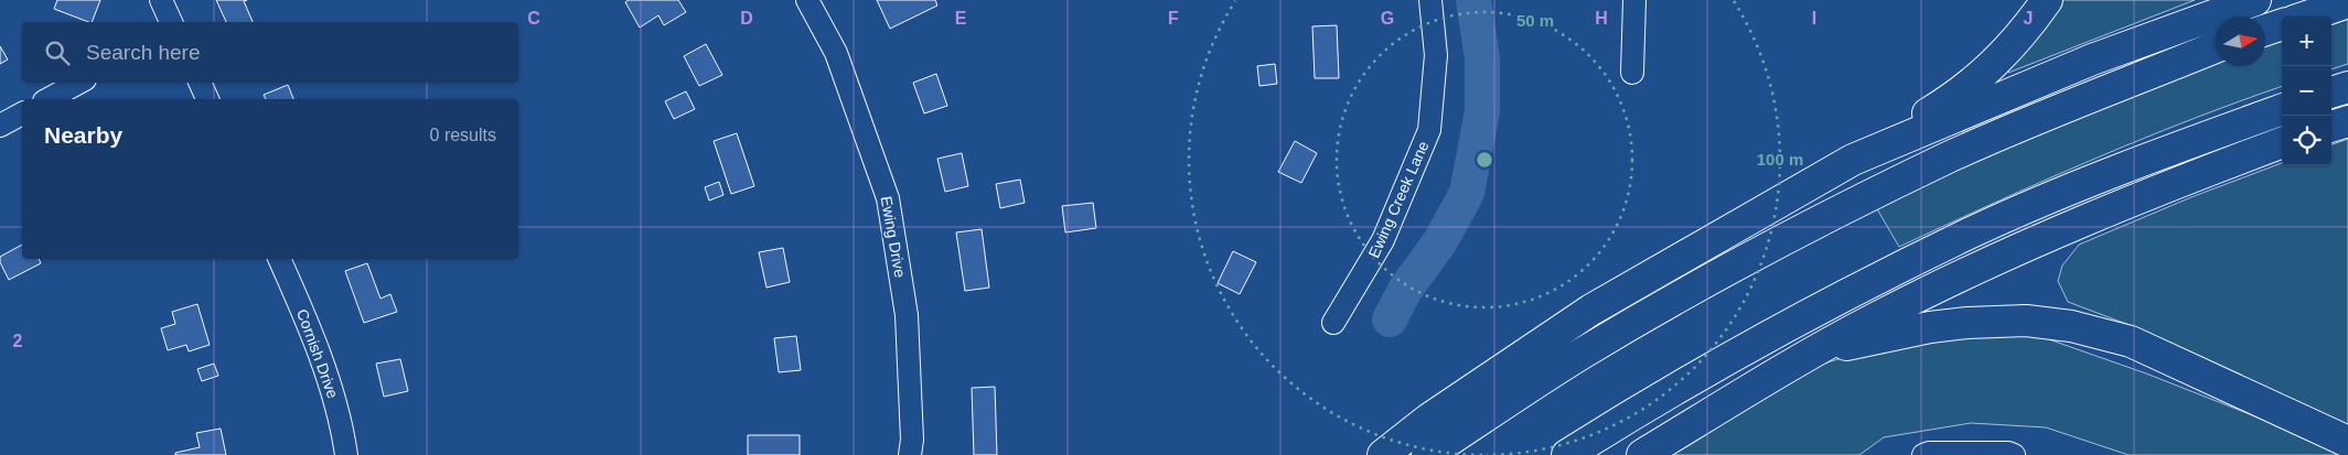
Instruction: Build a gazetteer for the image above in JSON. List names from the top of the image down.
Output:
{
  "streets": {
    "street": ["Ewing Creek Lane", "Ewing Drive", "Cornish Drive"]
  },
  "north": "right",
  "page": {
    "map_buttons": ["+", "−"],
    "search": "Search here",
    "heading": ["Nearby", "0 results"]
  },
  "grid": {
    "columns": [
      "C",
      "D",
      "E",
      "F",
      "G",
      "H",
      "I",
      "J"
    ],
    "rows": ["2"]
  },
  "rings": ["50 m", "100 m"]
}
